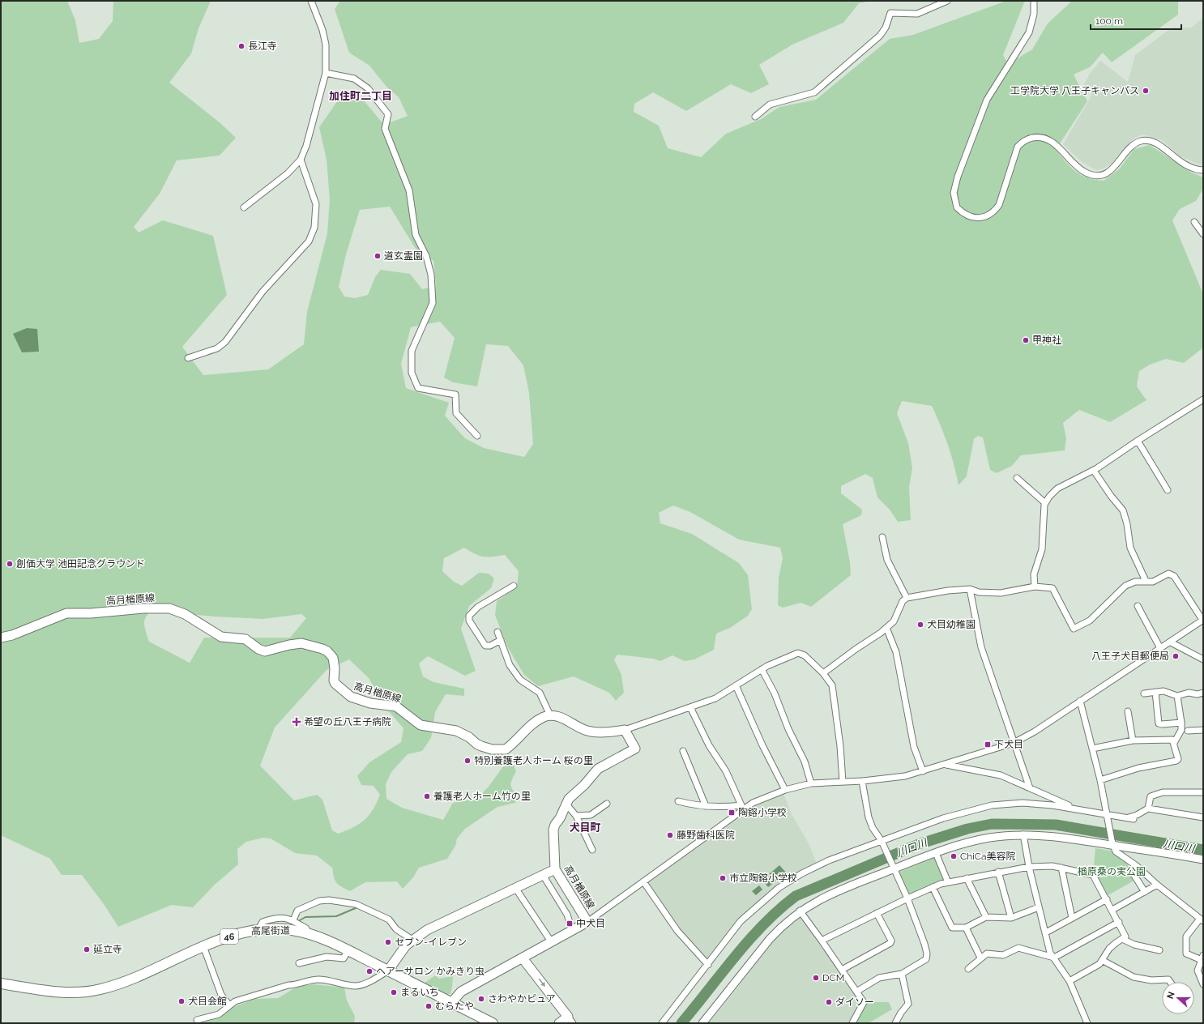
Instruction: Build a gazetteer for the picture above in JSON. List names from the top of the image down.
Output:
{
  "streets": {
    "main road": ["高月楢原線", "高尾街道", "46"]
  },
  "crossings": [
    ["高月楢原線", "高尾街道"]
  ],
  "districts": ["加住町二丁目", "犬目町"],
  "water": ["川口川"],
  "parks": ["楢原桑の実公園"],
  "places": {
    "other": [
      "長江寺",
      "工学院大学 八王子キャンパス",
      "道玄霊園",
      "甲神社",
      "創価大学 池田記念グラウンド",
      "犬目幼稚園",
      "八王子犬目郵便局",
      "特別養護老人ホーム 桜の里",
      "養護老人ホーム竹の里",
      "藤野歯科医院",
      "ChiCa美容院",
      "市立陶鎔小学校",
      "セブン-イレブン",
      "延立寺",
      "ヘアーサロン かみきり虫",
      "DCM",
      "まるいち",
      "さわやかピュア",
      "犬目会館",
      "ダイソー",
      "むらたや"
    ],
    "health": ["希望の丘八王子病院"],
    "transit": ["下犬目", "陶鎔小学校", "中犬目"]
  },
  "scale_bar": "100 m",
  "north": "left"
}
